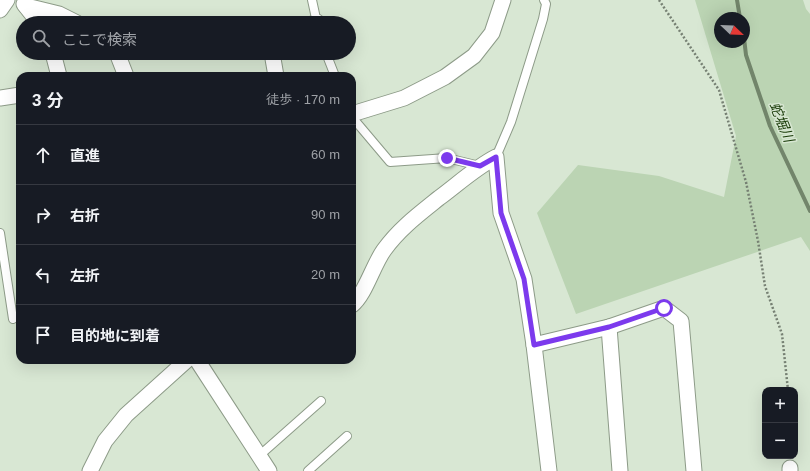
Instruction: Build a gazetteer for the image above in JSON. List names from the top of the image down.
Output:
{
  "water": ["蛇堀川"],
  "north": "bottom right",
  "page": {
    "search": "ここで検索",
    "heading": ["3 分", "徒歩 · 170 m"],
    "list": [
      ["直進", "60 m"],
      ["右折", "90 m"],
      ["左折", "20 m"],
      "目的地に到着"
    ],
    "map_buttons": ["+", "−"]
  }
}
